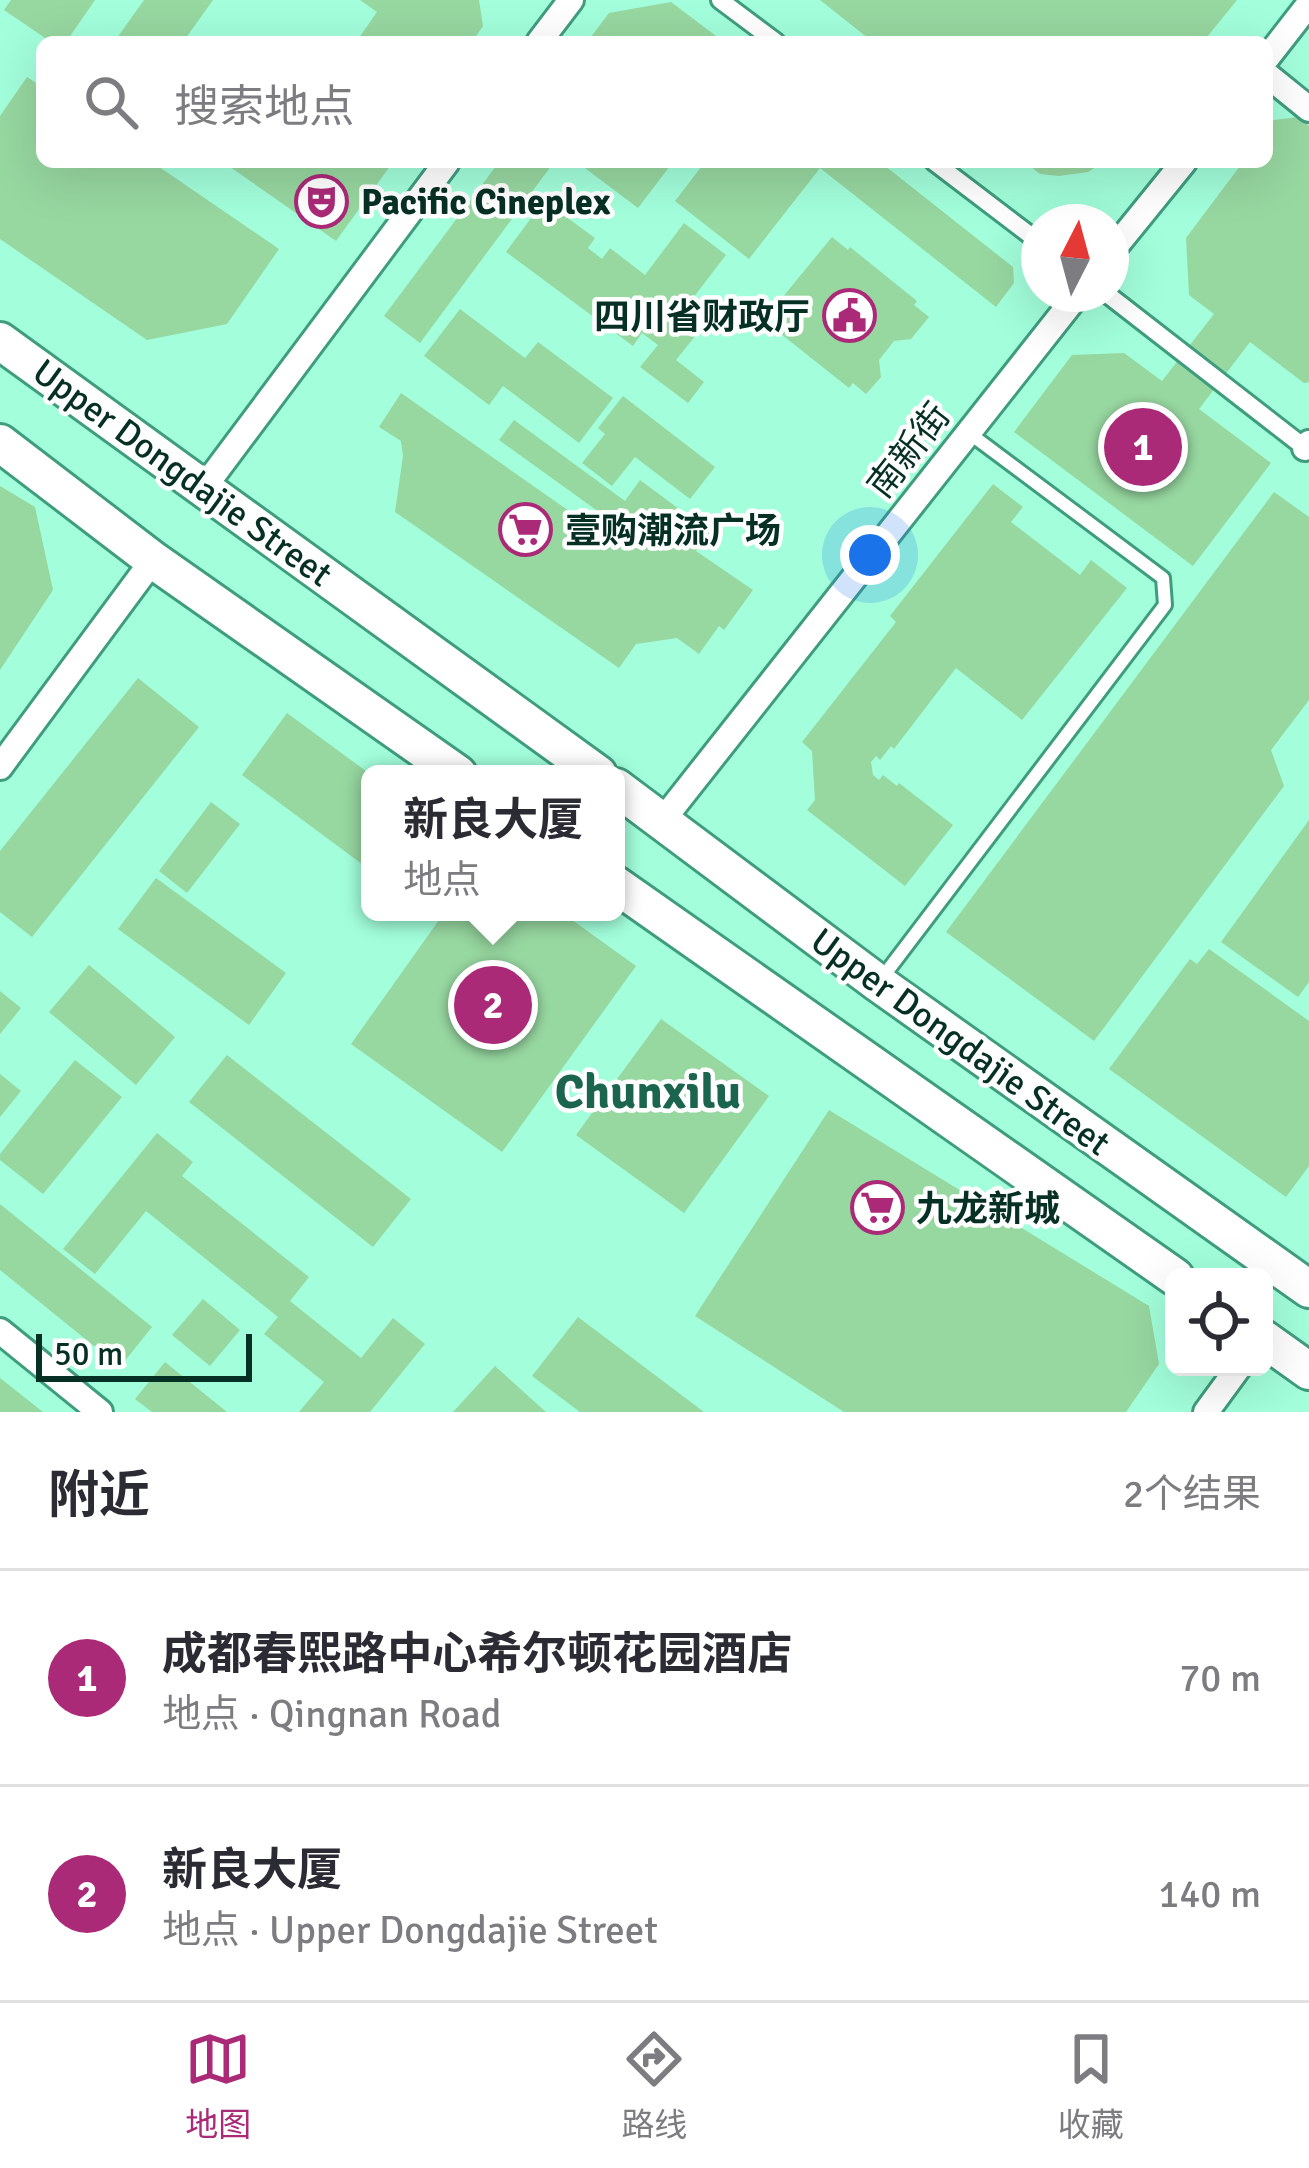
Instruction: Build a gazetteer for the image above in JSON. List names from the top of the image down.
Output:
{
  "streets": {
    "main road": ["Upper Dongdajie Street"],
    "street": ["南新街"]
  },
  "crossings": [
    ["南新街", "Upper Dongdajie Street"]
  ],
  "districts": ["Chunxilu"],
  "places": {
    "theatre": ["Pacific Cineplex"],
    "public building": ["四川省财政厅"],
    "supermarket": ["壹购潮流广场", "九龙新城"]
  },
  "scale_bar": "50 m",
  "north": "top",
  "page": {
    "search": "搜索地点",
    "pins": ["1", "2"],
    "popup": ["新良大厦", "地点"],
    "scale": "50 m",
    "heading": ["附近", "2个结果"],
    "list": [
      {
        "mark": "1",
        "name": "成都春熙路中心希尔顿花园酒店",
        "note": "地点 · Qingnan Road",
        "value": "70 m"
      },
      {
        "mark": "2",
        "name": "新良大厦",
        "note": "地点 · Upper Dongdajie Street",
        "value": "140 m"
      }
    ],
    "nav": ["地图", "路线", "收藏"]
  }
}
